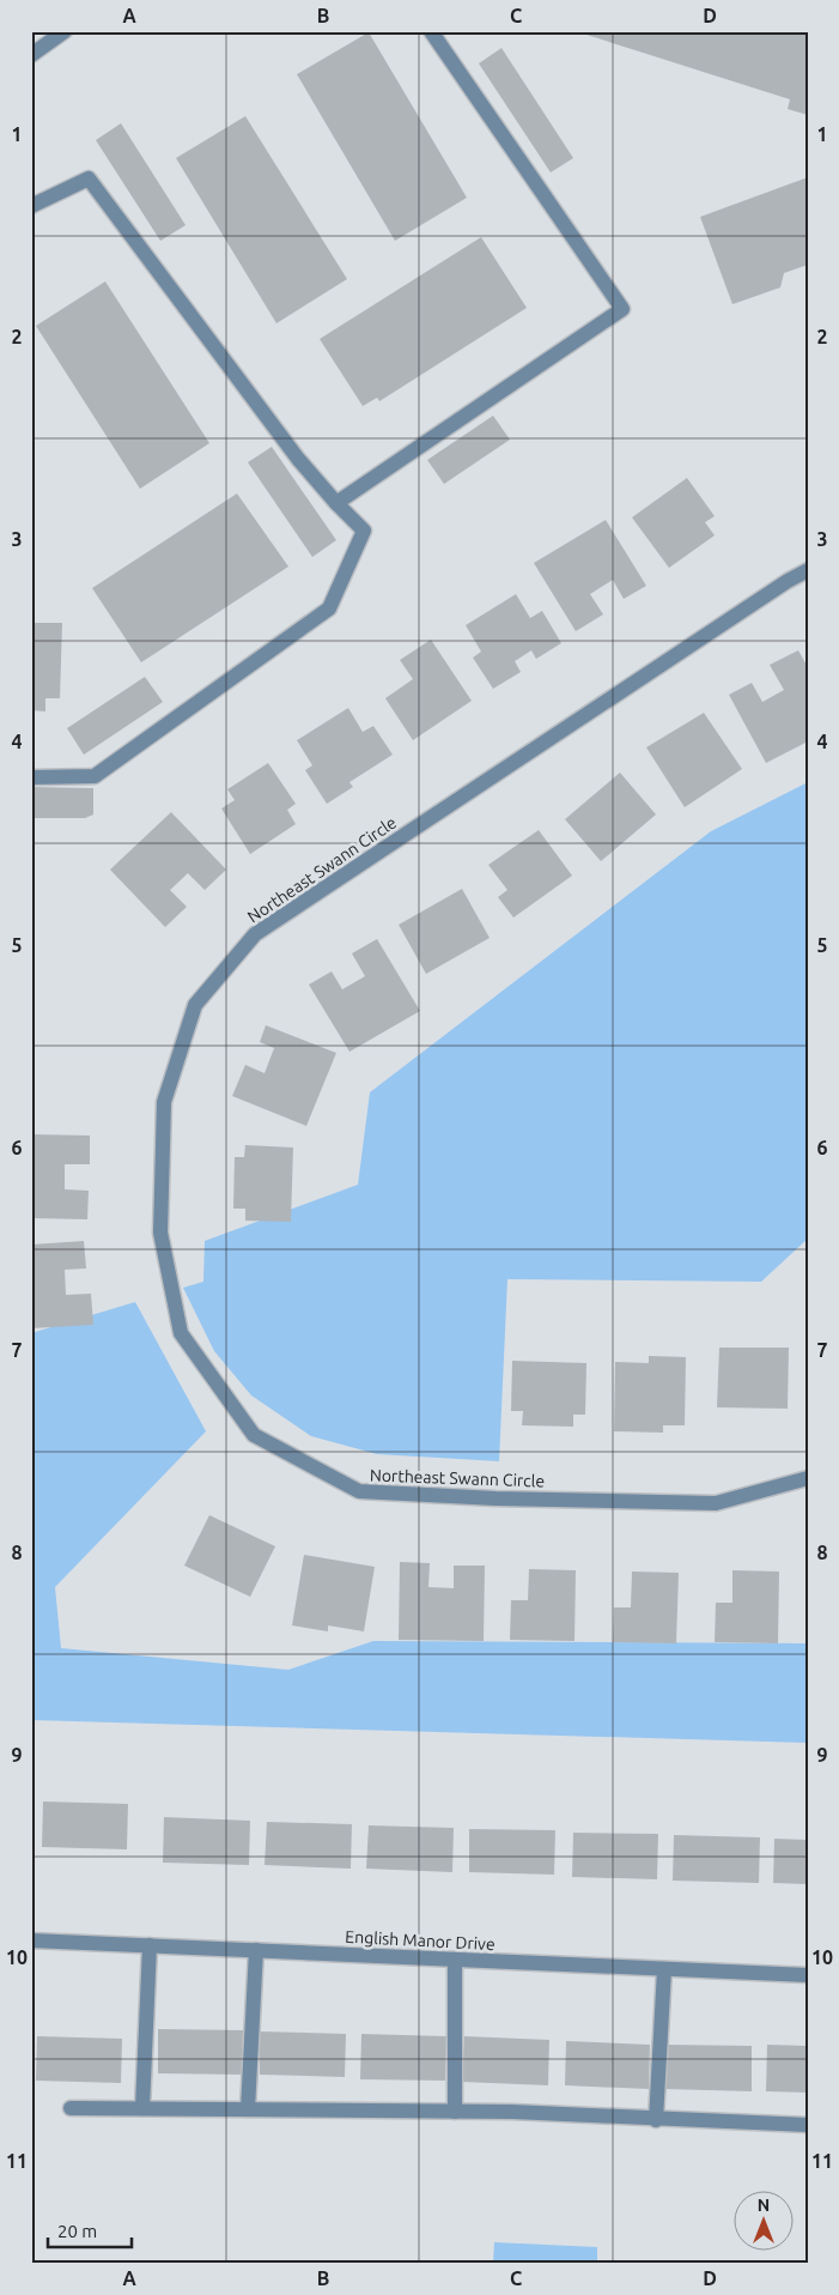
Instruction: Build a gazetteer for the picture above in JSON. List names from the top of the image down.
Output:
{
  "streets": {
    "street": ["Northeast Swann Circle", "English Manor Drive"]
  },
  "scale_bar": "20 m",
  "north": "top",
  "grid": {
    "columns": [
      "A",
      "B",
      "C",
      "D"
    ],
    "rows": [
      "1",
      "2",
      "3",
      "4",
      "5",
      "6",
      "7",
      "8",
      "9",
      "10",
      "11"
    ]
  }
}
